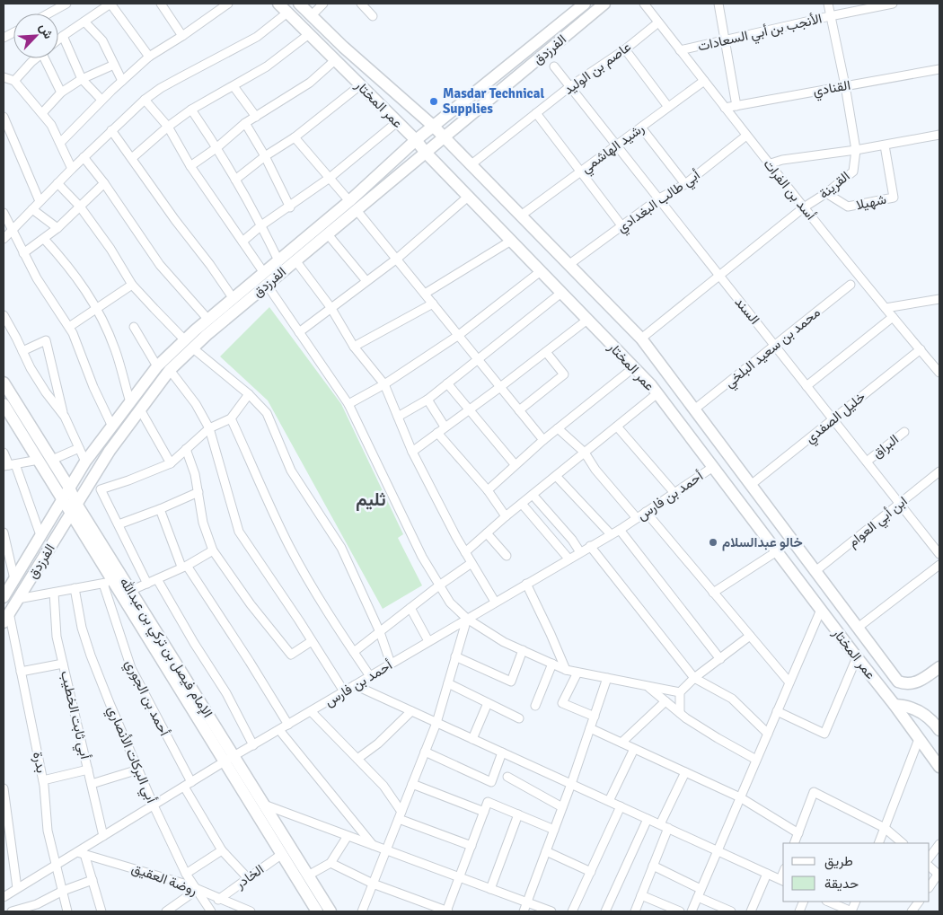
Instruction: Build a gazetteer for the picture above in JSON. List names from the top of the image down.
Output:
{
  "streets": {
    "main road": ["الفرزدق", "عمر المختار", "الإمام فيصل بن تركي بن عبدالله"],
    "street": [
      "الأنجب بن أبي السعادات",
      "عاصم بن الوليد",
      "القنادي",
      "رشيد الهاشمي",
      "القرينة",
      "أسد بن الفرات",
      "أبي طالب البغدادي",
      "شهيلا",
      "السند",
      "محمد بن سعيد البلخي",
      "خليل الصفدي",
      "البراق",
      "أحمد بن فارس",
      "ابن أبي العوام",
      "أحمد بن الجوري",
      "أبي ثابت الخطيب",
      "أبي البركات الأنصاري",
      "بدرة",
      "الخادر",
      "روضة العقيق"
    ]
  },
  "crossings": [
    ["الأنجب بن أبي السعادات", "القرينة"],
    ["الأنجب بن أبي السعادات", "أسد بن الفرات"],
    ["الفرزدق", "عمر المختار"],
    ["الفرزدق", "الإمام فيصل بن تركي بن عبدالله"],
    ["الفرزدق", "بدرة"],
    ["عاصم بن الوليد", "عمر المختار"],
    ["عاصم بن الوليد", "أسد بن الفرات"],
    ["عاصم بن الوليد", "السند"],
    ["القنادي", "القرينة"],
    ["القنادي", "أسد بن الفرات"],
    ["عمر المختار", "رشيد الهاشمي"],
    ["عمر المختار", "القرينة"],
    ["عمر المختار", "أبي طالب البغدادي"],
    ["عمر المختار", "محمد بن سعيد البلخي"],
    ["عمر المختار", "خليل الصفدي"],
    ["عمر المختار", "أحمد بن فارس"],
    ["عمر المختار", "ابن أبي العوام"],
    ["رشيد الهاشمي", "أسد بن الفرات"],
    ["رشيد الهاشمي", "السند"],
    ["القرينة", "أسد بن الفرات"],
    ["القرينة", "شهيلا"],
    ["القرينة", "السند"],
    ["أسد بن الفرات", "أبي طالب البغدادي"],
    ["أسد بن الفرات", "خليل الصفدي"],
    ["أبي طالب البغدادي", "السند"],
    ["السند", "محمد بن سعيد البلخي"],
    ["السند", "خليل الصفدي"],
    ["السند", "البراق"],
    ["السند", "ابن أبي العوام"],
    ["أحمد بن فارس", "الإمام فيصل بن تركي بن عبدالله"],
    ["أحمد بن فارس", "أحمد بن الجوري"],
    ["أحمد بن فارس", "أبي ثابت الخطيب"],
    ["أحمد بن فارس", "أبي البركات الأنصاري"],
    ["أحمد بن فارس", "بدرة"],
    ["أحمد بن فارس", "روضة العقيق"],
    ["الإمام فيصل بن تركي بن عبدالله", "أحمد بن الجوري"],
    ["الإمام فيصل بن تركي بن عبدالله", "الخادر"],
    ["أحمد بن الجوري", "الخادر"],
    ["أبي البركات الأنصاري", "روضة العقيق"],
    ["الخادر", "روضة العقيق"]
  ],
  "districts": ["ثليم"],
  "places": ["Masdar Technical Supplies", "خالو عبدالسلام"],
  "legend": ["طريق", "حديقة"],
  "north": "top right"
}
